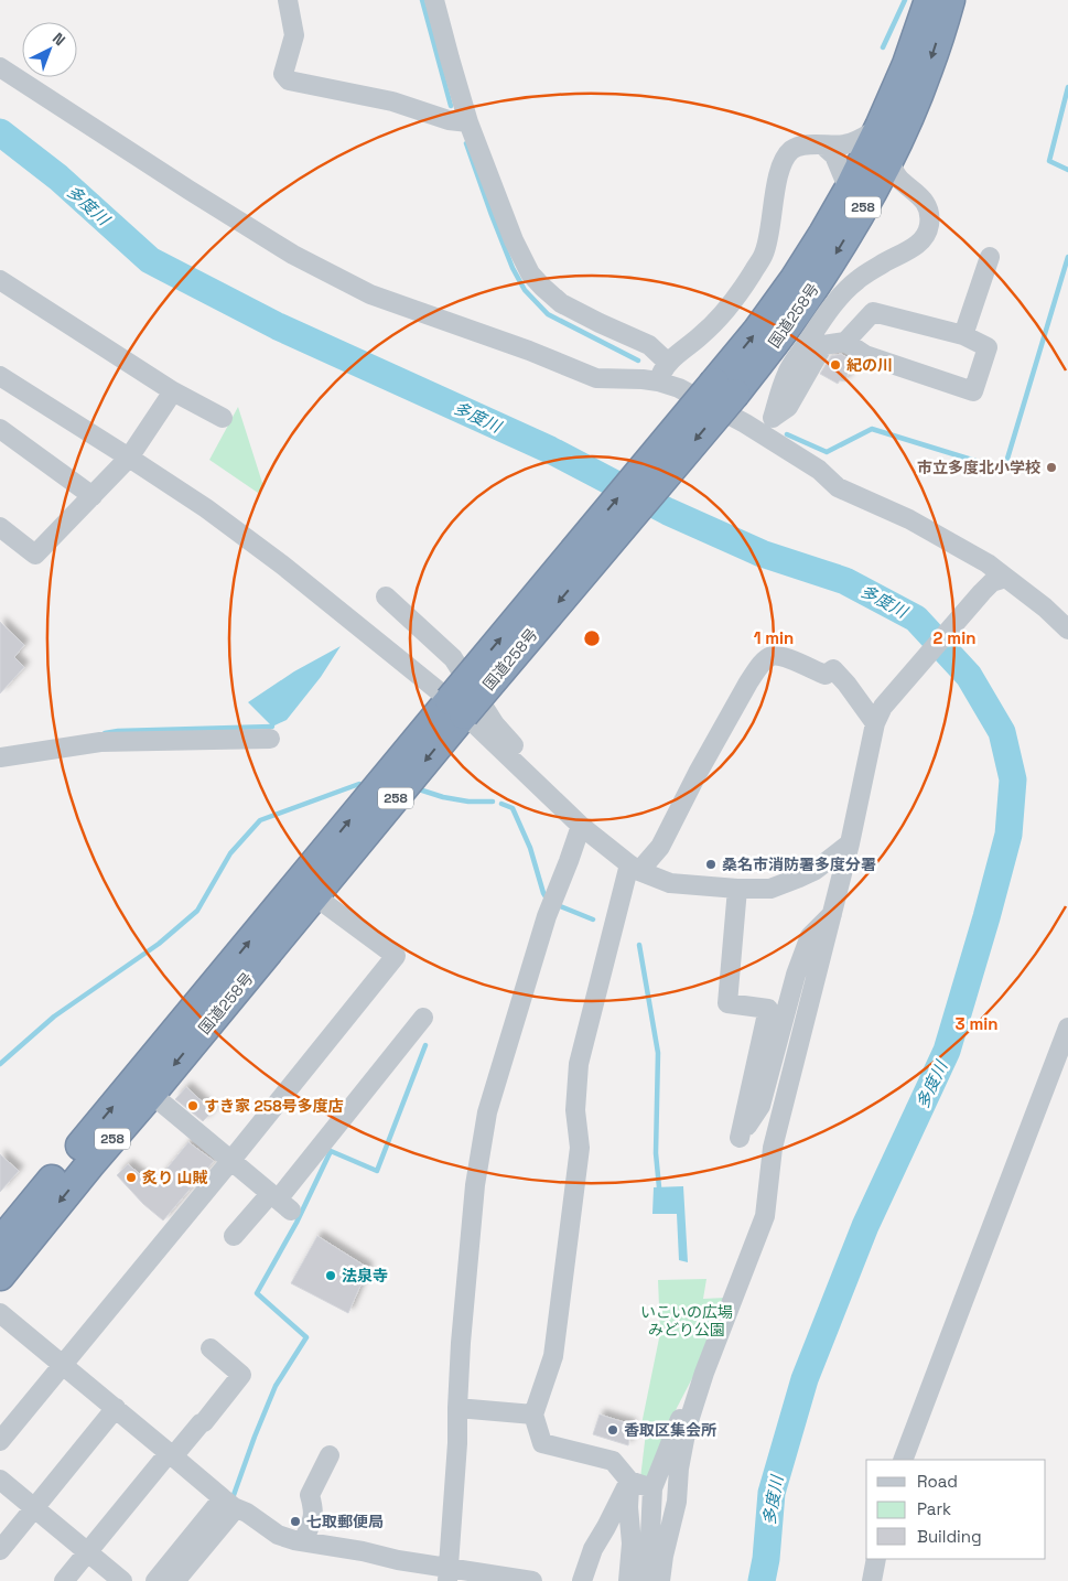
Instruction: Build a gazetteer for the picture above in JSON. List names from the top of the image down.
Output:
{
  "streets": {
    "highway": ["258", "国道258号"]
  },
  "water": ["多度川"],
  "parks": ["いこいの広場 みどり公園"],
  "places": [
    "紀の川",
    "市立多度北小学校",
    "桑名市消防署多度分署",
    "すき家 258号多度店",
    "炙り 山賊",
    "法泉寺",
    "香取区集会所",
    "七取郵便局"
  ],
  "legend": ["Road", "Park", "Building"],
  "north": "top right",
  "rings": ["1 min", "2 min", "3 min"]
}
